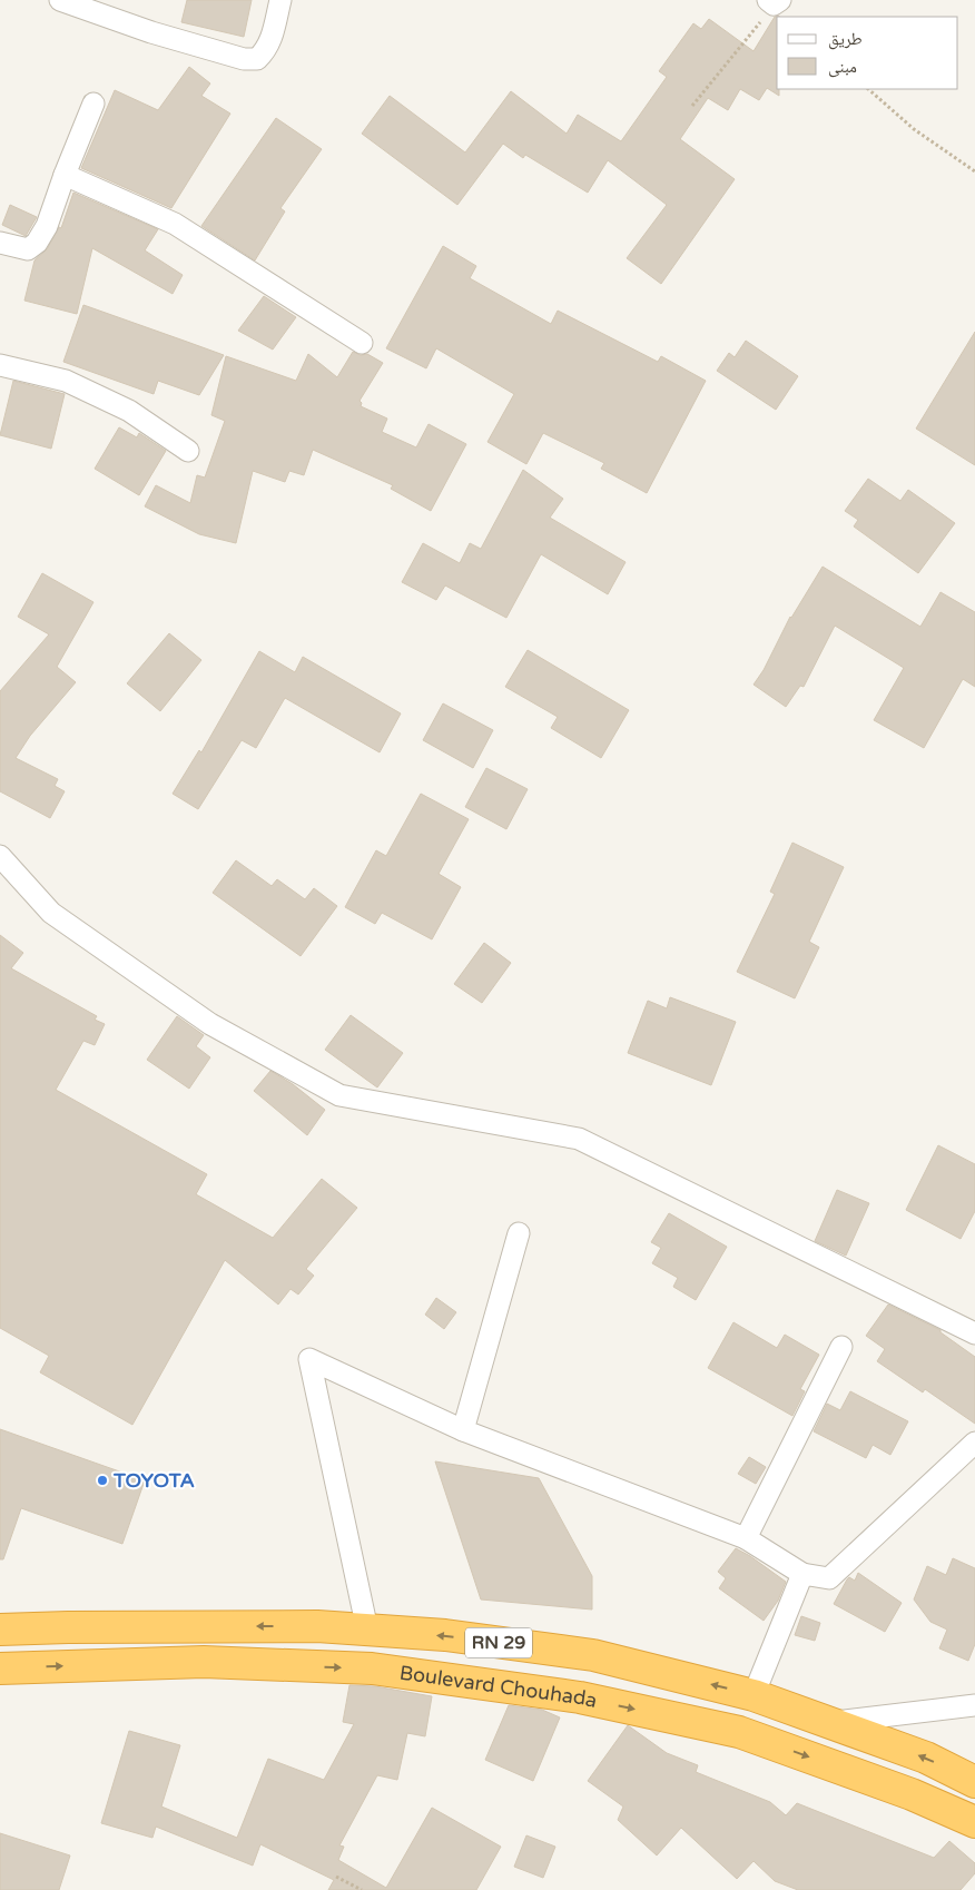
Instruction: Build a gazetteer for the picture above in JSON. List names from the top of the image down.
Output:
{
  "streets": {
    "highway": ["RN 29", "Boulevard Chouhada"]
  },
  "places": ["TOYOTA"],
  "legend": ["طريق", "مبنى"]
}
